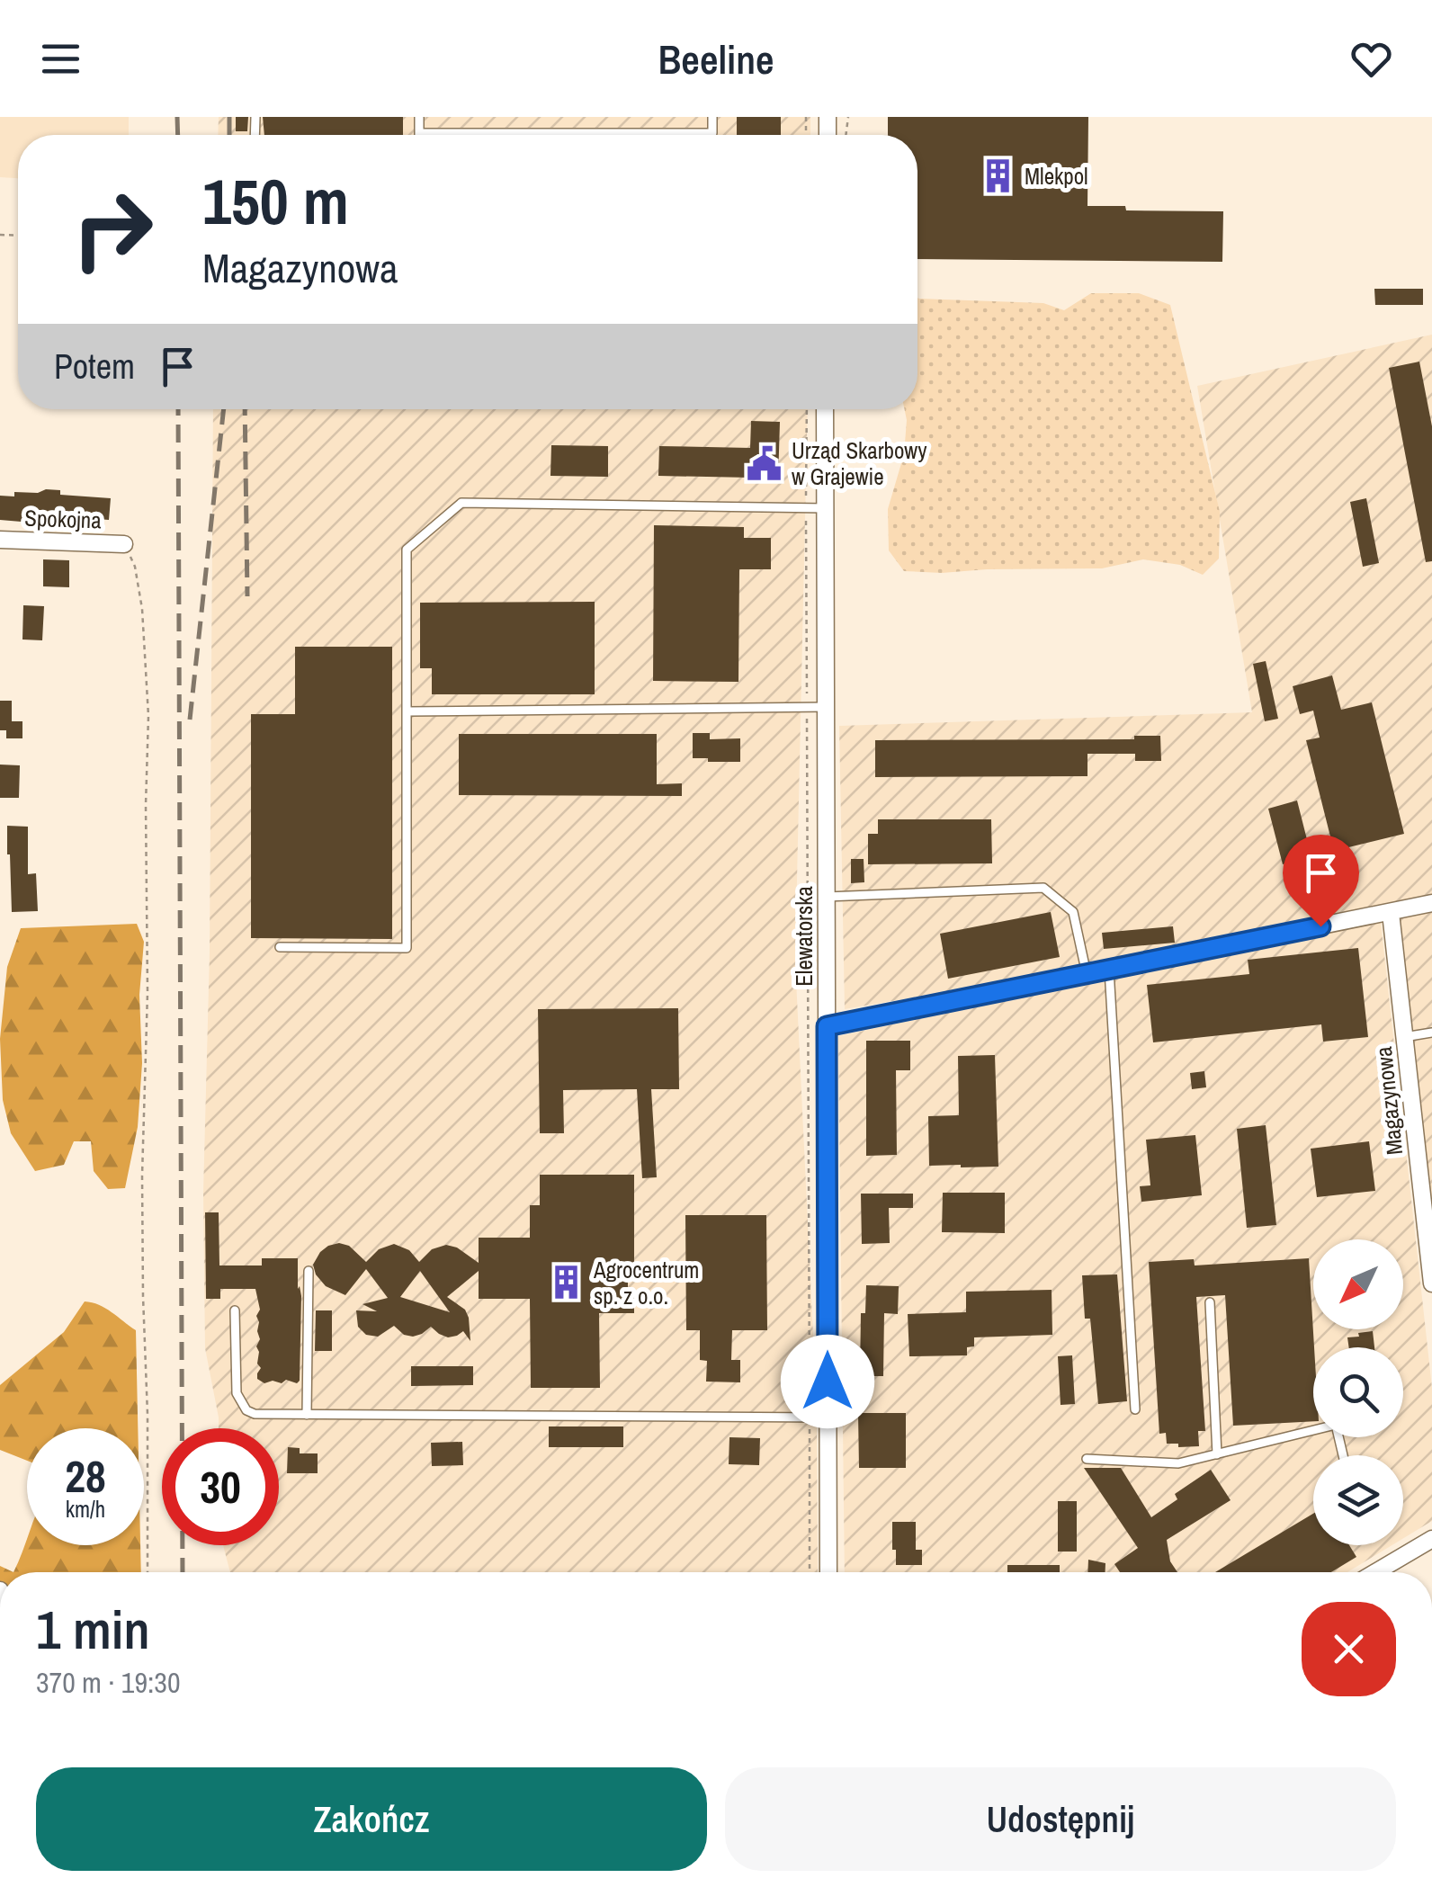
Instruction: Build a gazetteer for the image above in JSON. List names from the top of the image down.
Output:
{
  "streets": {
    "street": ["Spokojna", "Elewatorska", "Magazynowa"]
  },
  "places": {
    "building": ["Mlekpol", "Agrocentrum sp. z o.o."],
    "public building": ["Urząd Skarbowy w Grajewie"]
  },
  "north": "bottom left",
  "page": {
    "header": "Beeline",
    "turn": ["150 m", "Magazynowa"],
    "then": "Potem",
    "speed": "28 km/h",
    "limit": "30",
    "heading": ["1 min", "370 m · 19:30"],
    "buttons": ["Zakończ", "Udostępnij"]
  }
}
